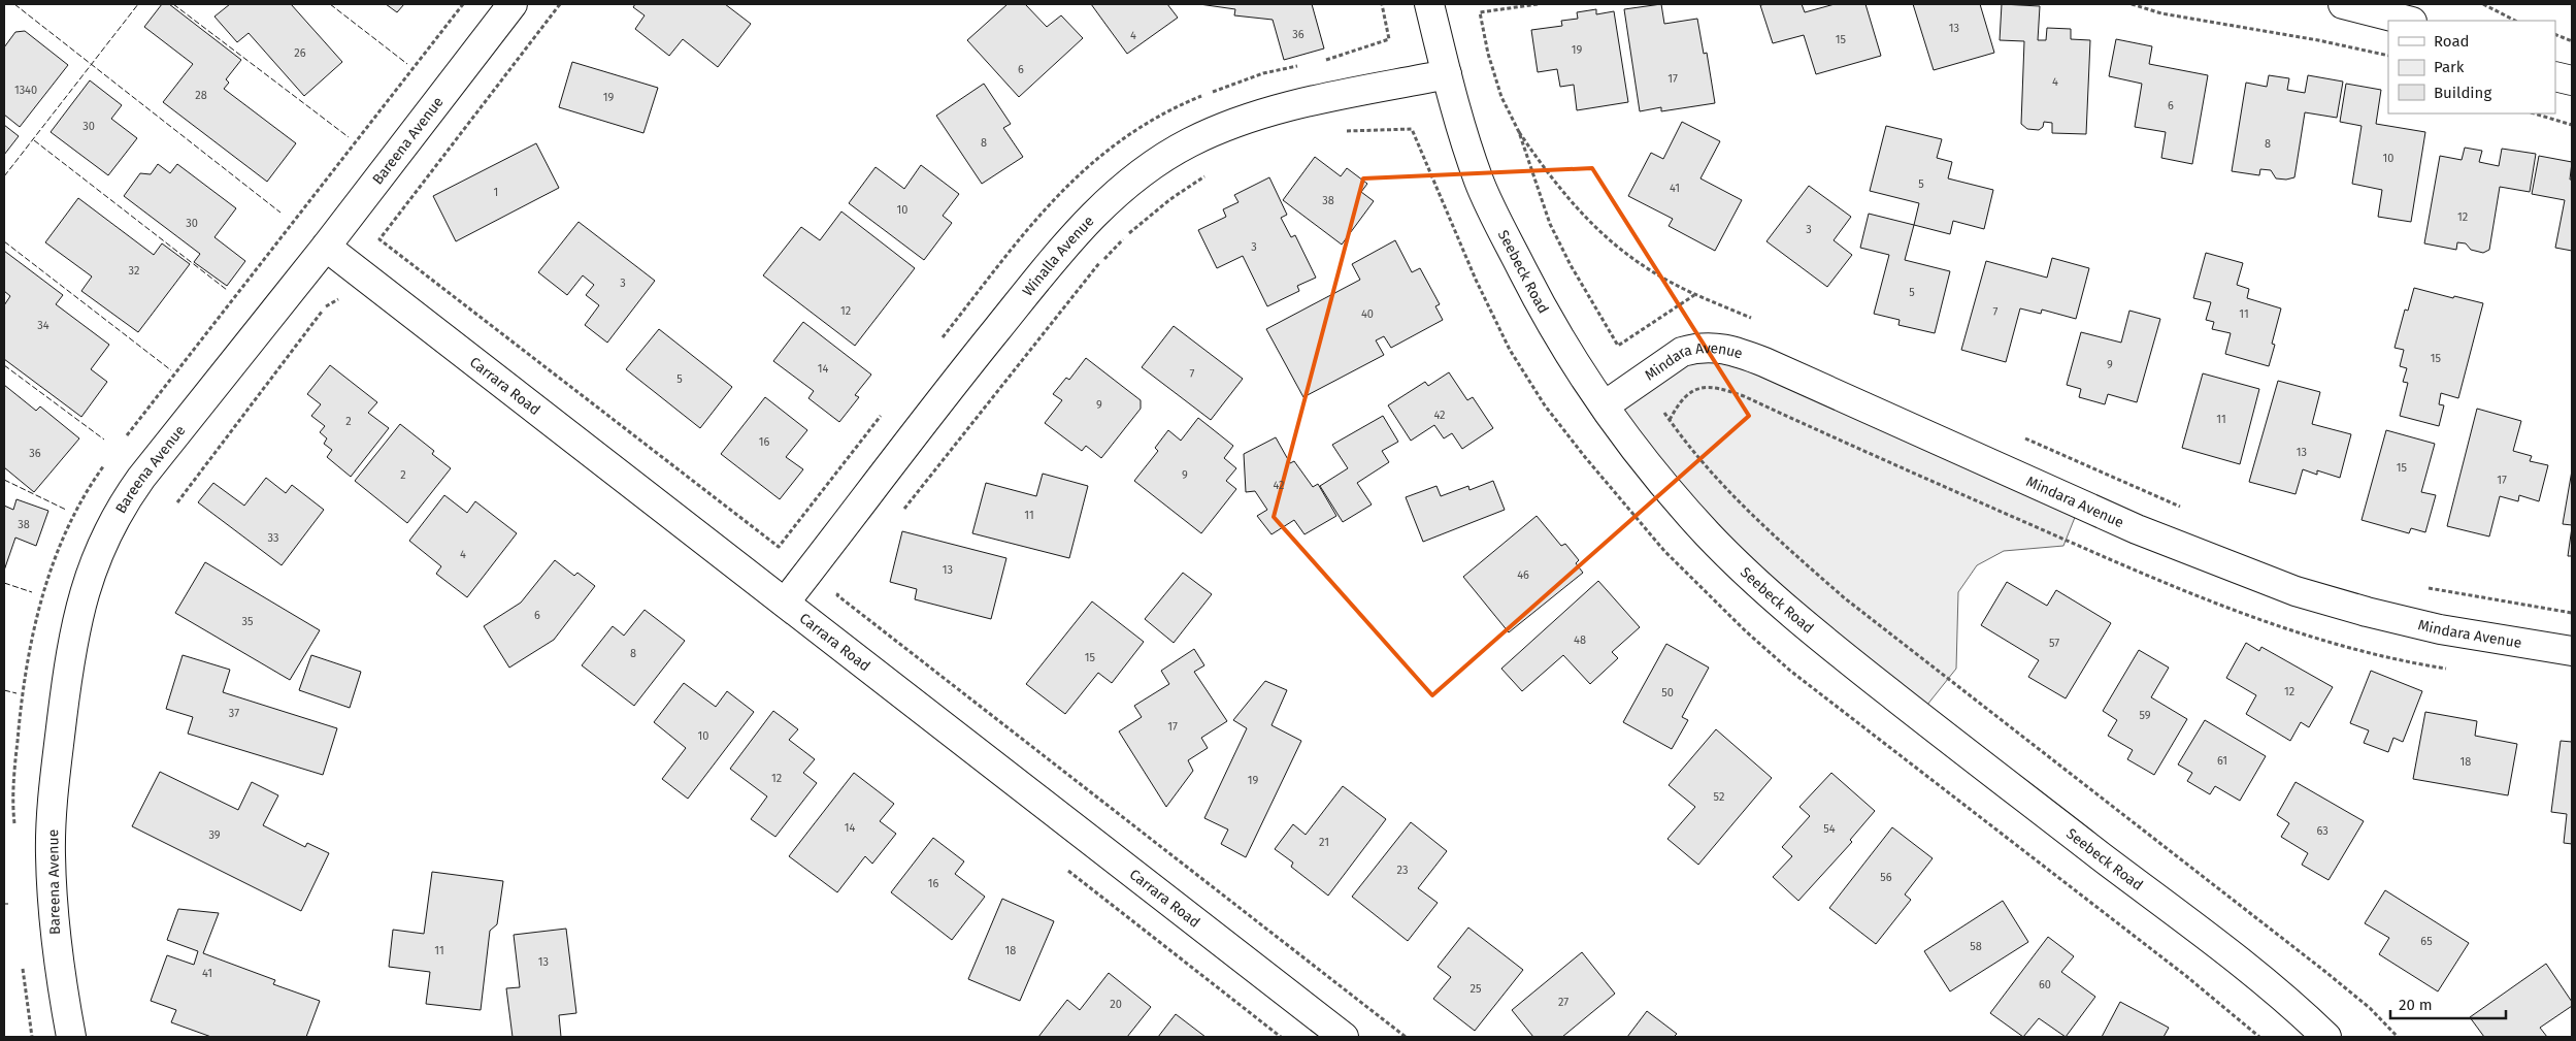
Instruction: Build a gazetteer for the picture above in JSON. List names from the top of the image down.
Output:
{
  "streets": {
    "street": [
      "Bareena Avenue",
      "Winalla Avenue",
      "Seebeck Road",
      "Mindara Avenue",
      "Carrara Road"
    ]
  },
  "crossings": [
    ["Bareena Avenue", "Carrara Road"],
    ["Winalla Avenue", "Seebeck Road"],
    ["Winalla Avenue", "Carrara Road"],
    ["Seebeck Road", "Mindara Avenue"]
  ],
  "house_numbers": [
    "13",
    "36",
    "4",
    "15",
    "19",
    "26",
    "6",
    "17",
    "4",
    "1340",
    "28",
    "19",
    "6",
    "30",
    "8",
    "8",
    "10",
    "5",
    "41",
    "1",
    "38",
    "10",
    "12",
    "30",
    "3",
    "3",
    "32",
    "3",
    "5",
    "12",
    "7",
    "40",
    "11",
    "34",
    "15",
    "9",
    "14",
    "7",
    "5",
    "9",
    "42",
    "11",
    "2",
    "16",
    "13",
    "36",
    "15",
    "2",
    "9",
    "17",
    "42",
    "11",
    "38",
    "33",
    "4",
    "13",
    "46",
    "6",
    "35",
    "48",
    "57",
    "8",
    "15",
    "12",
    "50",
    "37",
    "59",
    "17",
    "10",
    "61",
    "18",
    "12",
    "19",
    "52",
    "14",
    "54",
    "63",
    "39",
    "21",
    "23",
    "56",
    "16",
    "65",
    "58",
    "11",
    "18",
    "13",
    "41",
    "60",
    "25",
    "27",
    "20"
  ],
  "legend": ["Road", "Park", "Building"],
  "scale_bar": "20 m"
}
